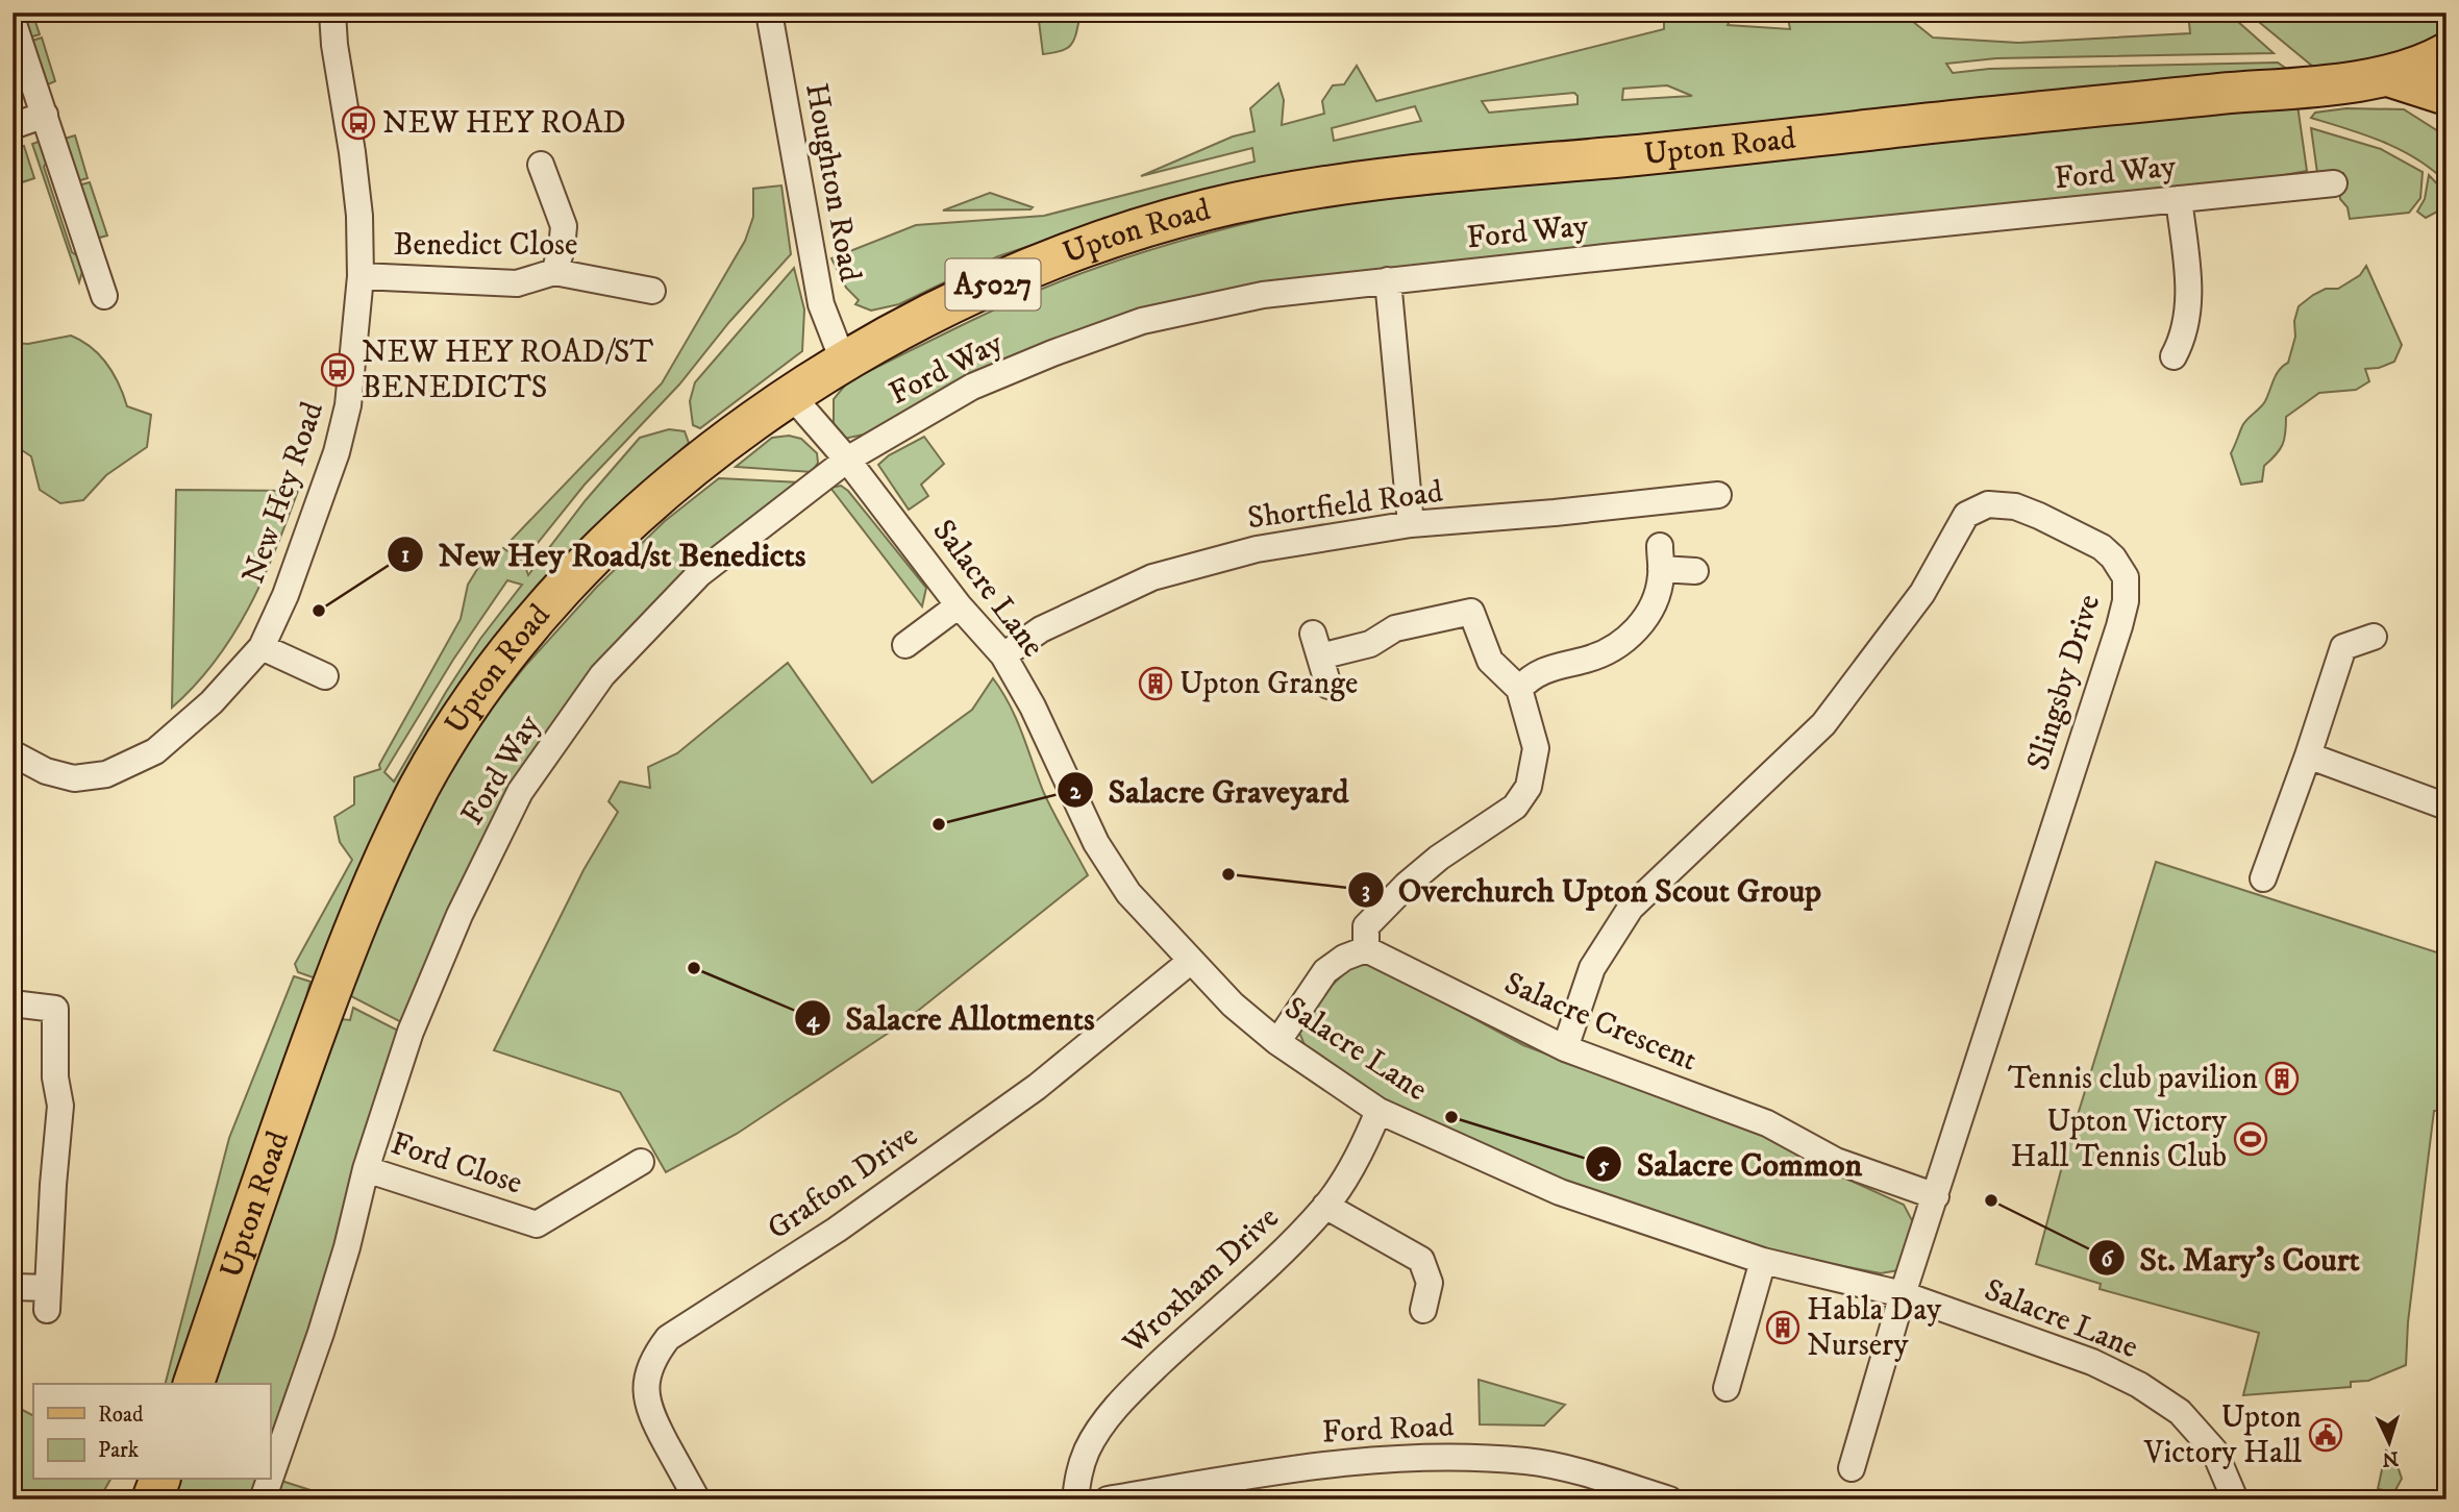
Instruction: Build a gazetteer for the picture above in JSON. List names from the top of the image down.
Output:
{
  "streets": {
    "main road": ["Upton Road", "A5027"],
    "street": [
      "Ford Way",
      "Houghton Road",
      "Benedict Close",
      "New Hey Road",
      "Shortfield Road",
      "Salacre Lane",
      "Slingsby Drive",
      "Salacre Crescent",
      "Ford Close",
      "Grafton Drive",
      "Wroxham Drive",
      "Ford Road"
    ]
  },
  "crossings": [
    ["Upton Road", "Houghton Road"],
    ["Upton Road", "Salacre Lane"],
    ["Ford Way", "Salacre Lane"],
    ["Ford Way", "Ford Close"],
    ["Benedict Close", "New Hey Road"],
    ["Shortfield Road", "Salacre Lane"],
    ["Salacre Lane", "Slingsby Drive"],
    ["Salacre Lane", "Grafton Drive"],
    ["Salacre Lane", "Wroxham Drive"],
    ["Slingsby Drive", "Salacre Crescent"]
  ],
  "places": {
    "bus stop": ["NEW HEY ROAD", "NEW HEY ROAD/ST BENEDICTS"],
    "other": [
      "New Hey Road/st Benedicts",
      "Salacre Graveyard",
      "Overchurch Upton Scout Group",
      "Salacre Allotments",
      "Salacre Common",
      "St. Mary's Court"
    ],
    "building": ["Upton Grange", "Tennis club pavilion", "Habla Day Nursery"],
    "sports": ["Upton Victory Hall Tennis Club"],
    "public building": ["Upton Victory Hall"]
  },
  "legend": ["Road", "Park"],
  "north": "bottom"
}
